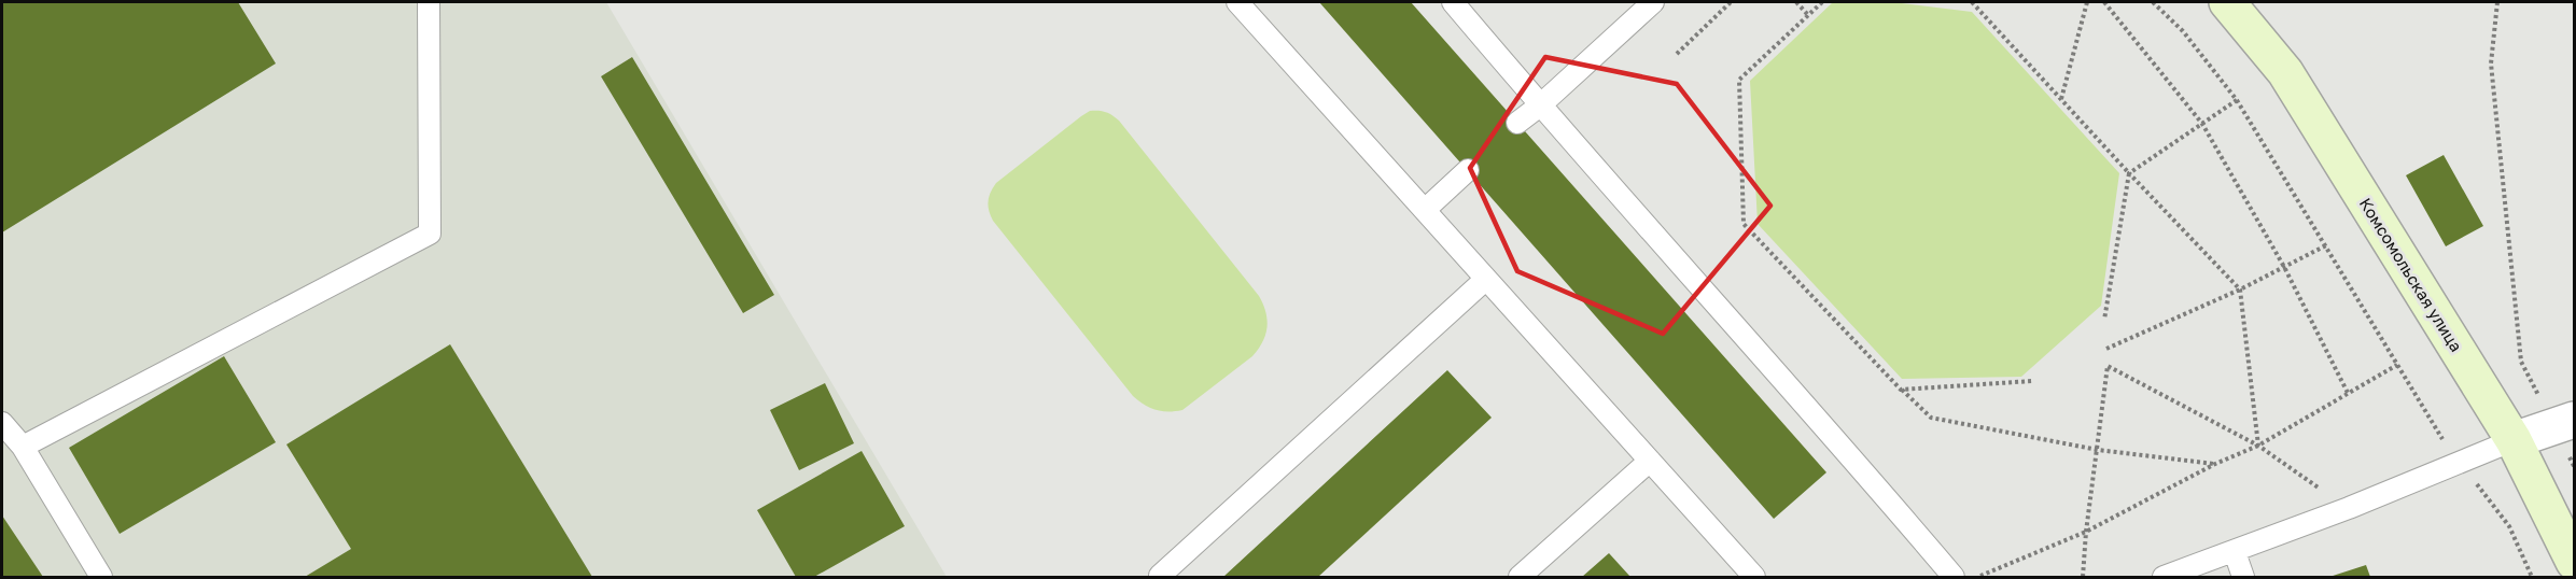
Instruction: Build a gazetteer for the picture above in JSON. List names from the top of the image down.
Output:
{
  "streets": {
    "main road": ["Комсомольская улица"]
  }
}
